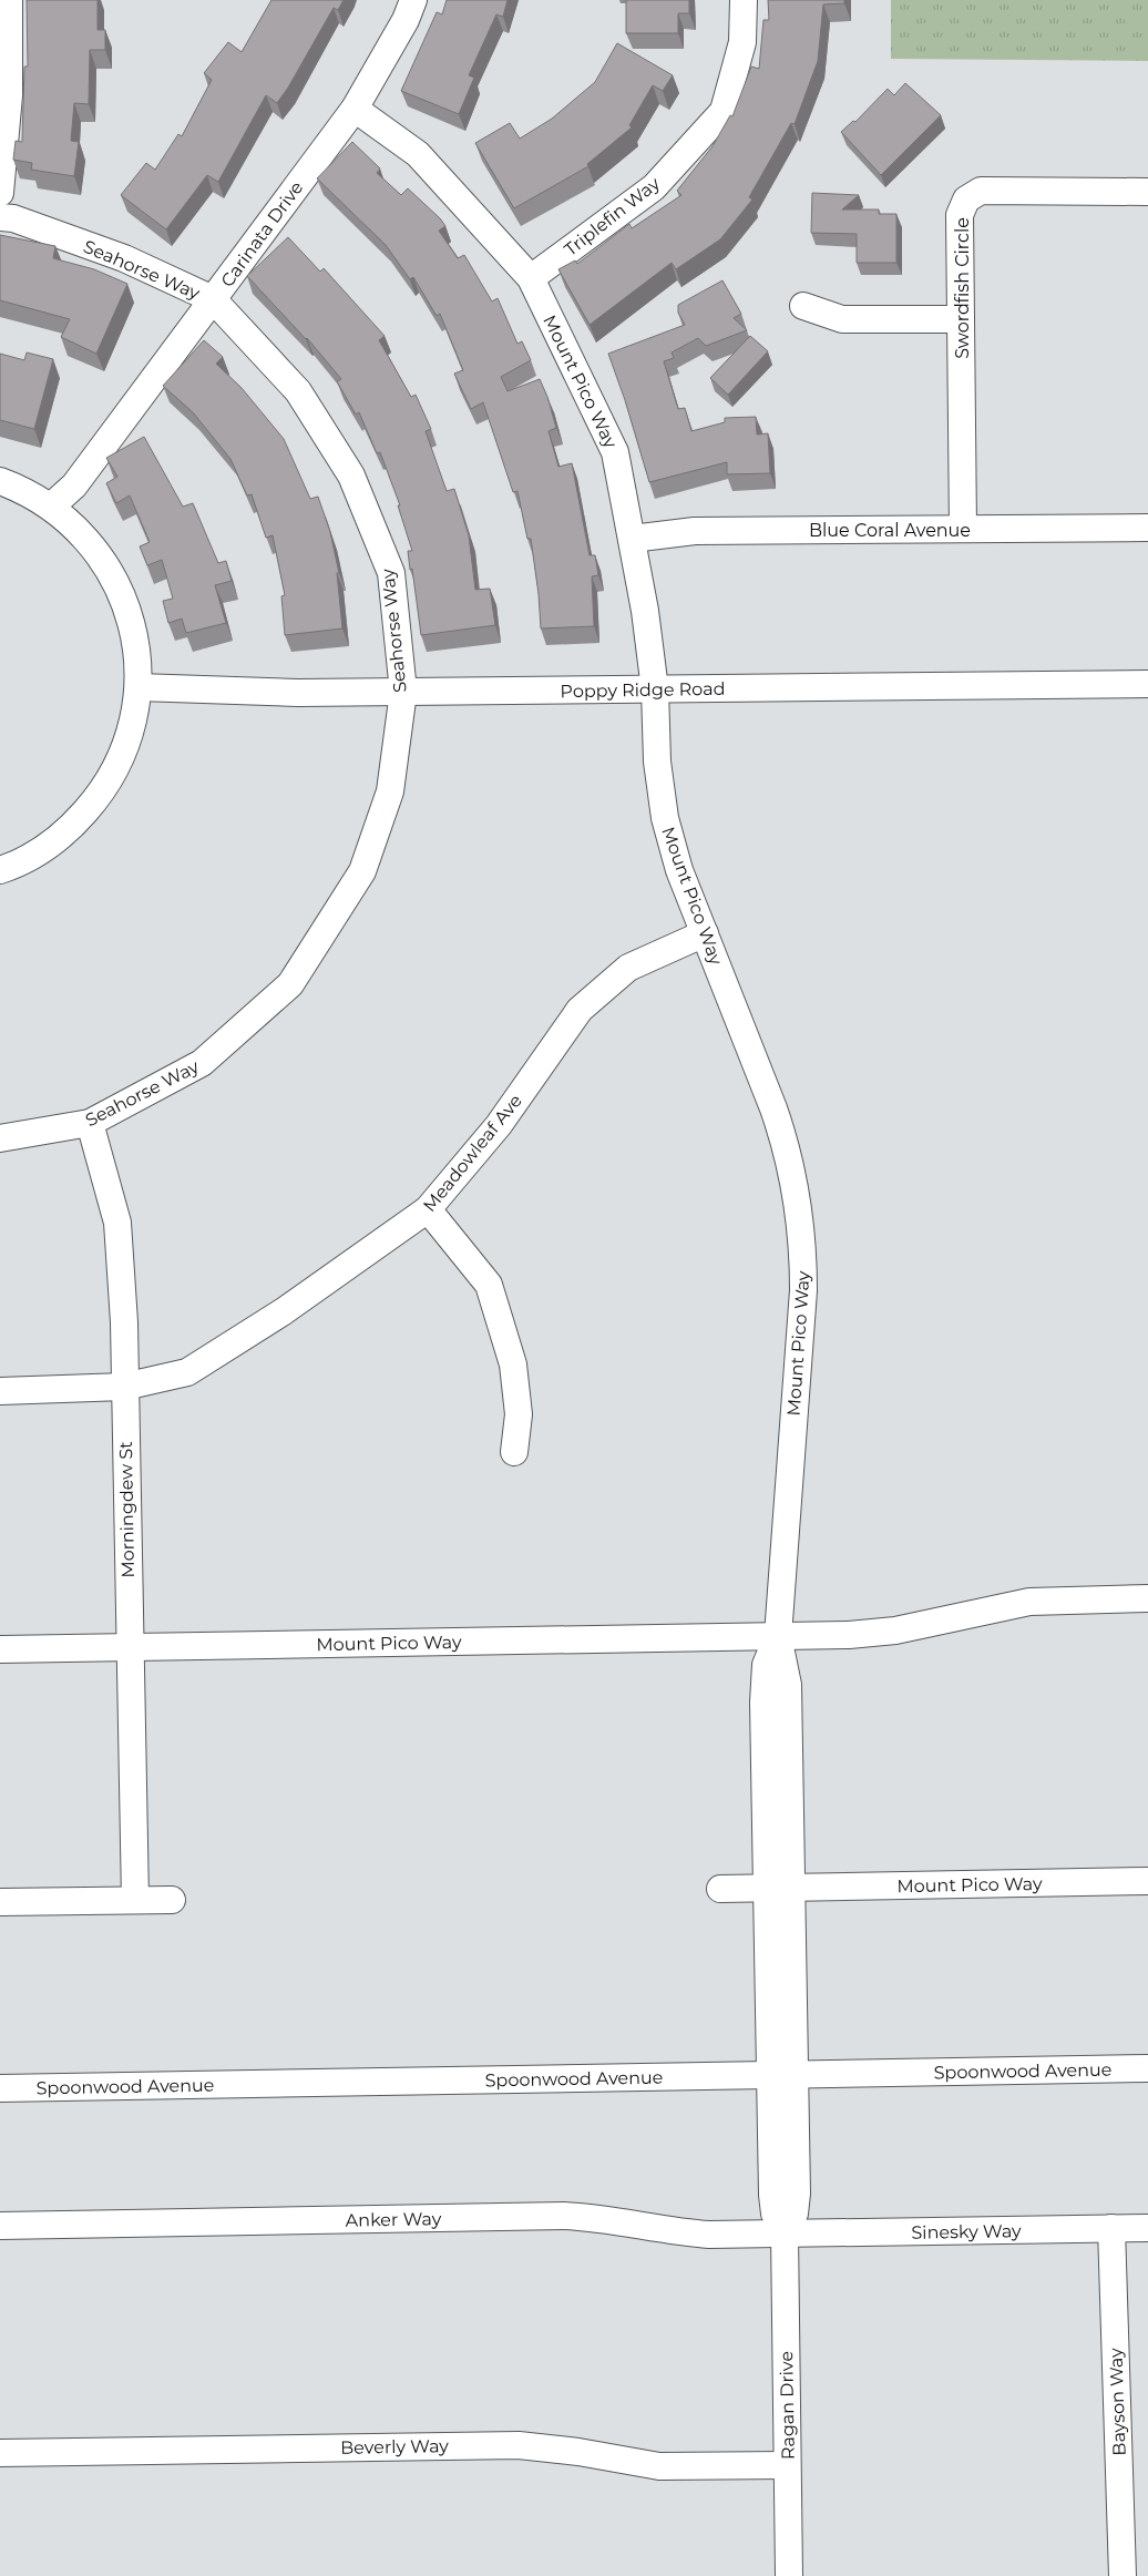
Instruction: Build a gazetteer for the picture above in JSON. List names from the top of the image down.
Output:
{
  "streets": {
    "street": [
      "Triplefin Way",
      "Carinata Drive",
      "Seahorse Way",
      "Swordfish Circle",
      "Mount Pico Way",
      "Blue Coral Avenue",
      "Poppy Ridge Road",
      "Meadowleaf Ave",
      "Morningdew St",
      "Spoonwood Avenue",
      "Anker Way",
      "Sinesky Way",
      "Bayson Way",
      "Ragan Drive",
      "Beverly Way"
    ]
  },
  "crossings": [
    ["Triplefin Way", "Mount Pico Way"],
    ["Carinata Drive", "Seahorse Way"],
    ["Carinata Drive", "Mount Pico Way"],
    ["Seahorse Way", "Poppy Ridge Road"],
    ["Seahorse Way", "Morningdew St"],
    ["Swordfish Circle", "Blue Coral Avenue"],
    ["Mount Pico Way", "Blue Coral Avenue"],
    ["Mount Pico Way", "Poppy Ridge Road"],
    ["Mount Pico Way", "Meadowleaf Ave"],
    ["Mount Pico Way", "Morningdew St"],
    ["Mount Pico Way", "Spoonwood Avenue"],
    ["Mount Pico Way", "Ragan Drive"],
    ["Meadowleaf Ave", "Morningdew St"],
    ["Spoonwood Avenue", "Ragan Drive"],
    ["Anker Way", "Sinesky Way"],
    ["Anker Way", "Ragan Drive"],
    ["Sinesky Way", "Bayson Way"],
    ["Sinesky Way", "Ragan Drive"],
    ["Ragan Drive", "Beverly Way"]
  ]
}
